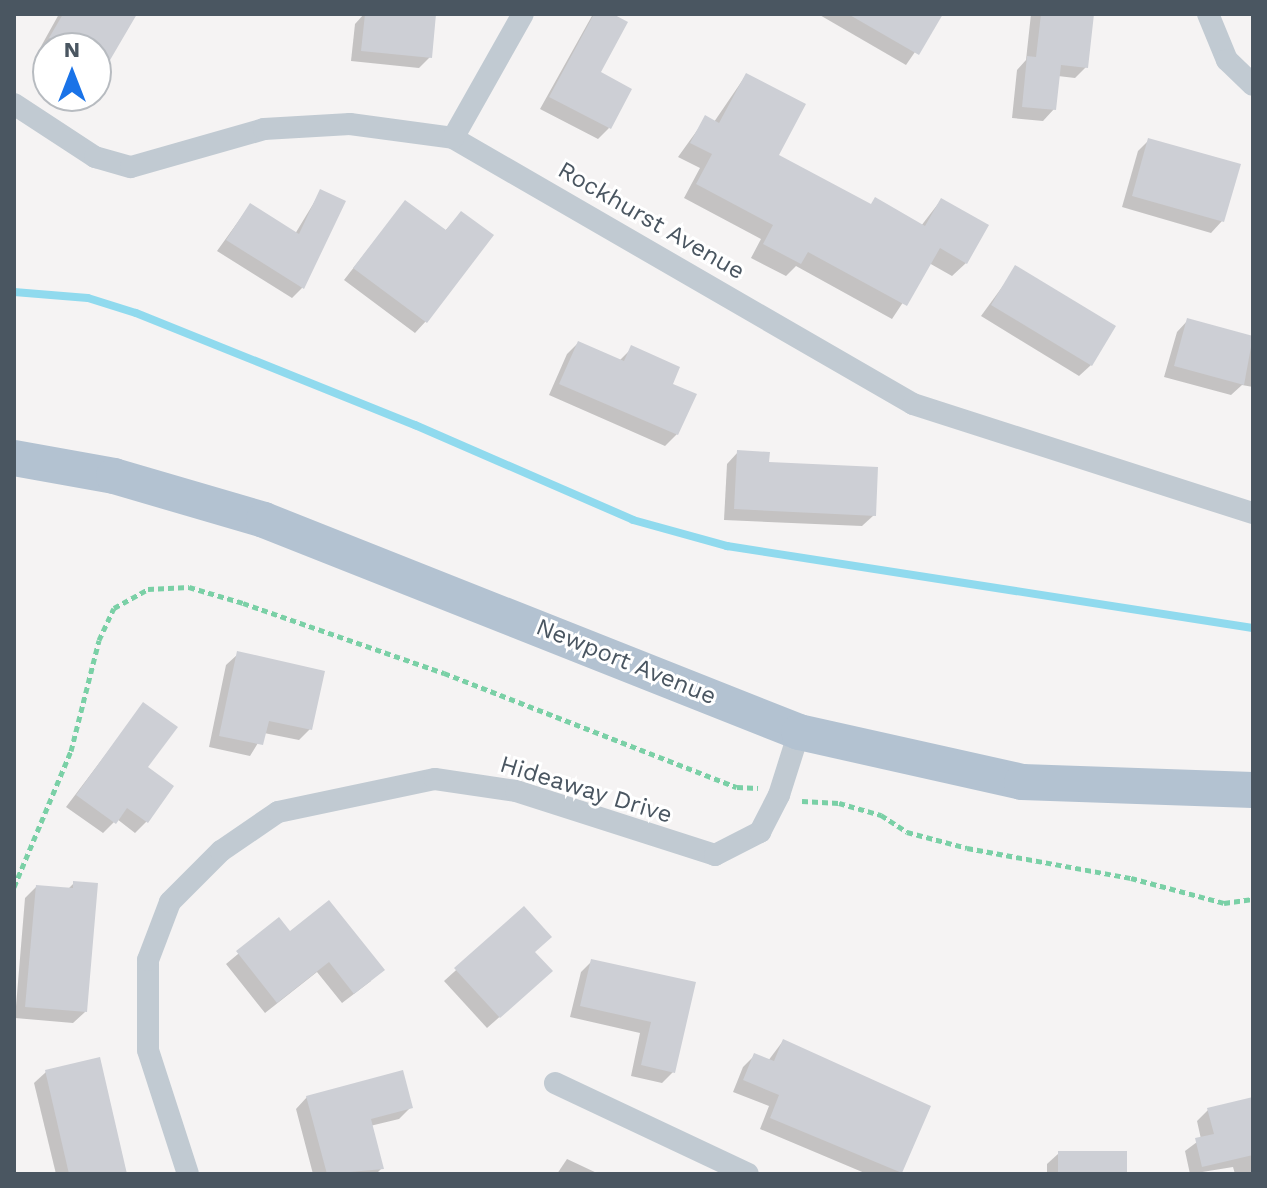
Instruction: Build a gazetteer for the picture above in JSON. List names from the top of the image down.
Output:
{
  "streets": {
    "main road": ["Newport Avenue"],
    "street": ["Rockhurst Avenue", "Hideaway Drive"]
  },
  "crossings": [
    ["Newport Avenue", "Hideaway Drive"]
  ],
  "north": "top"
}
